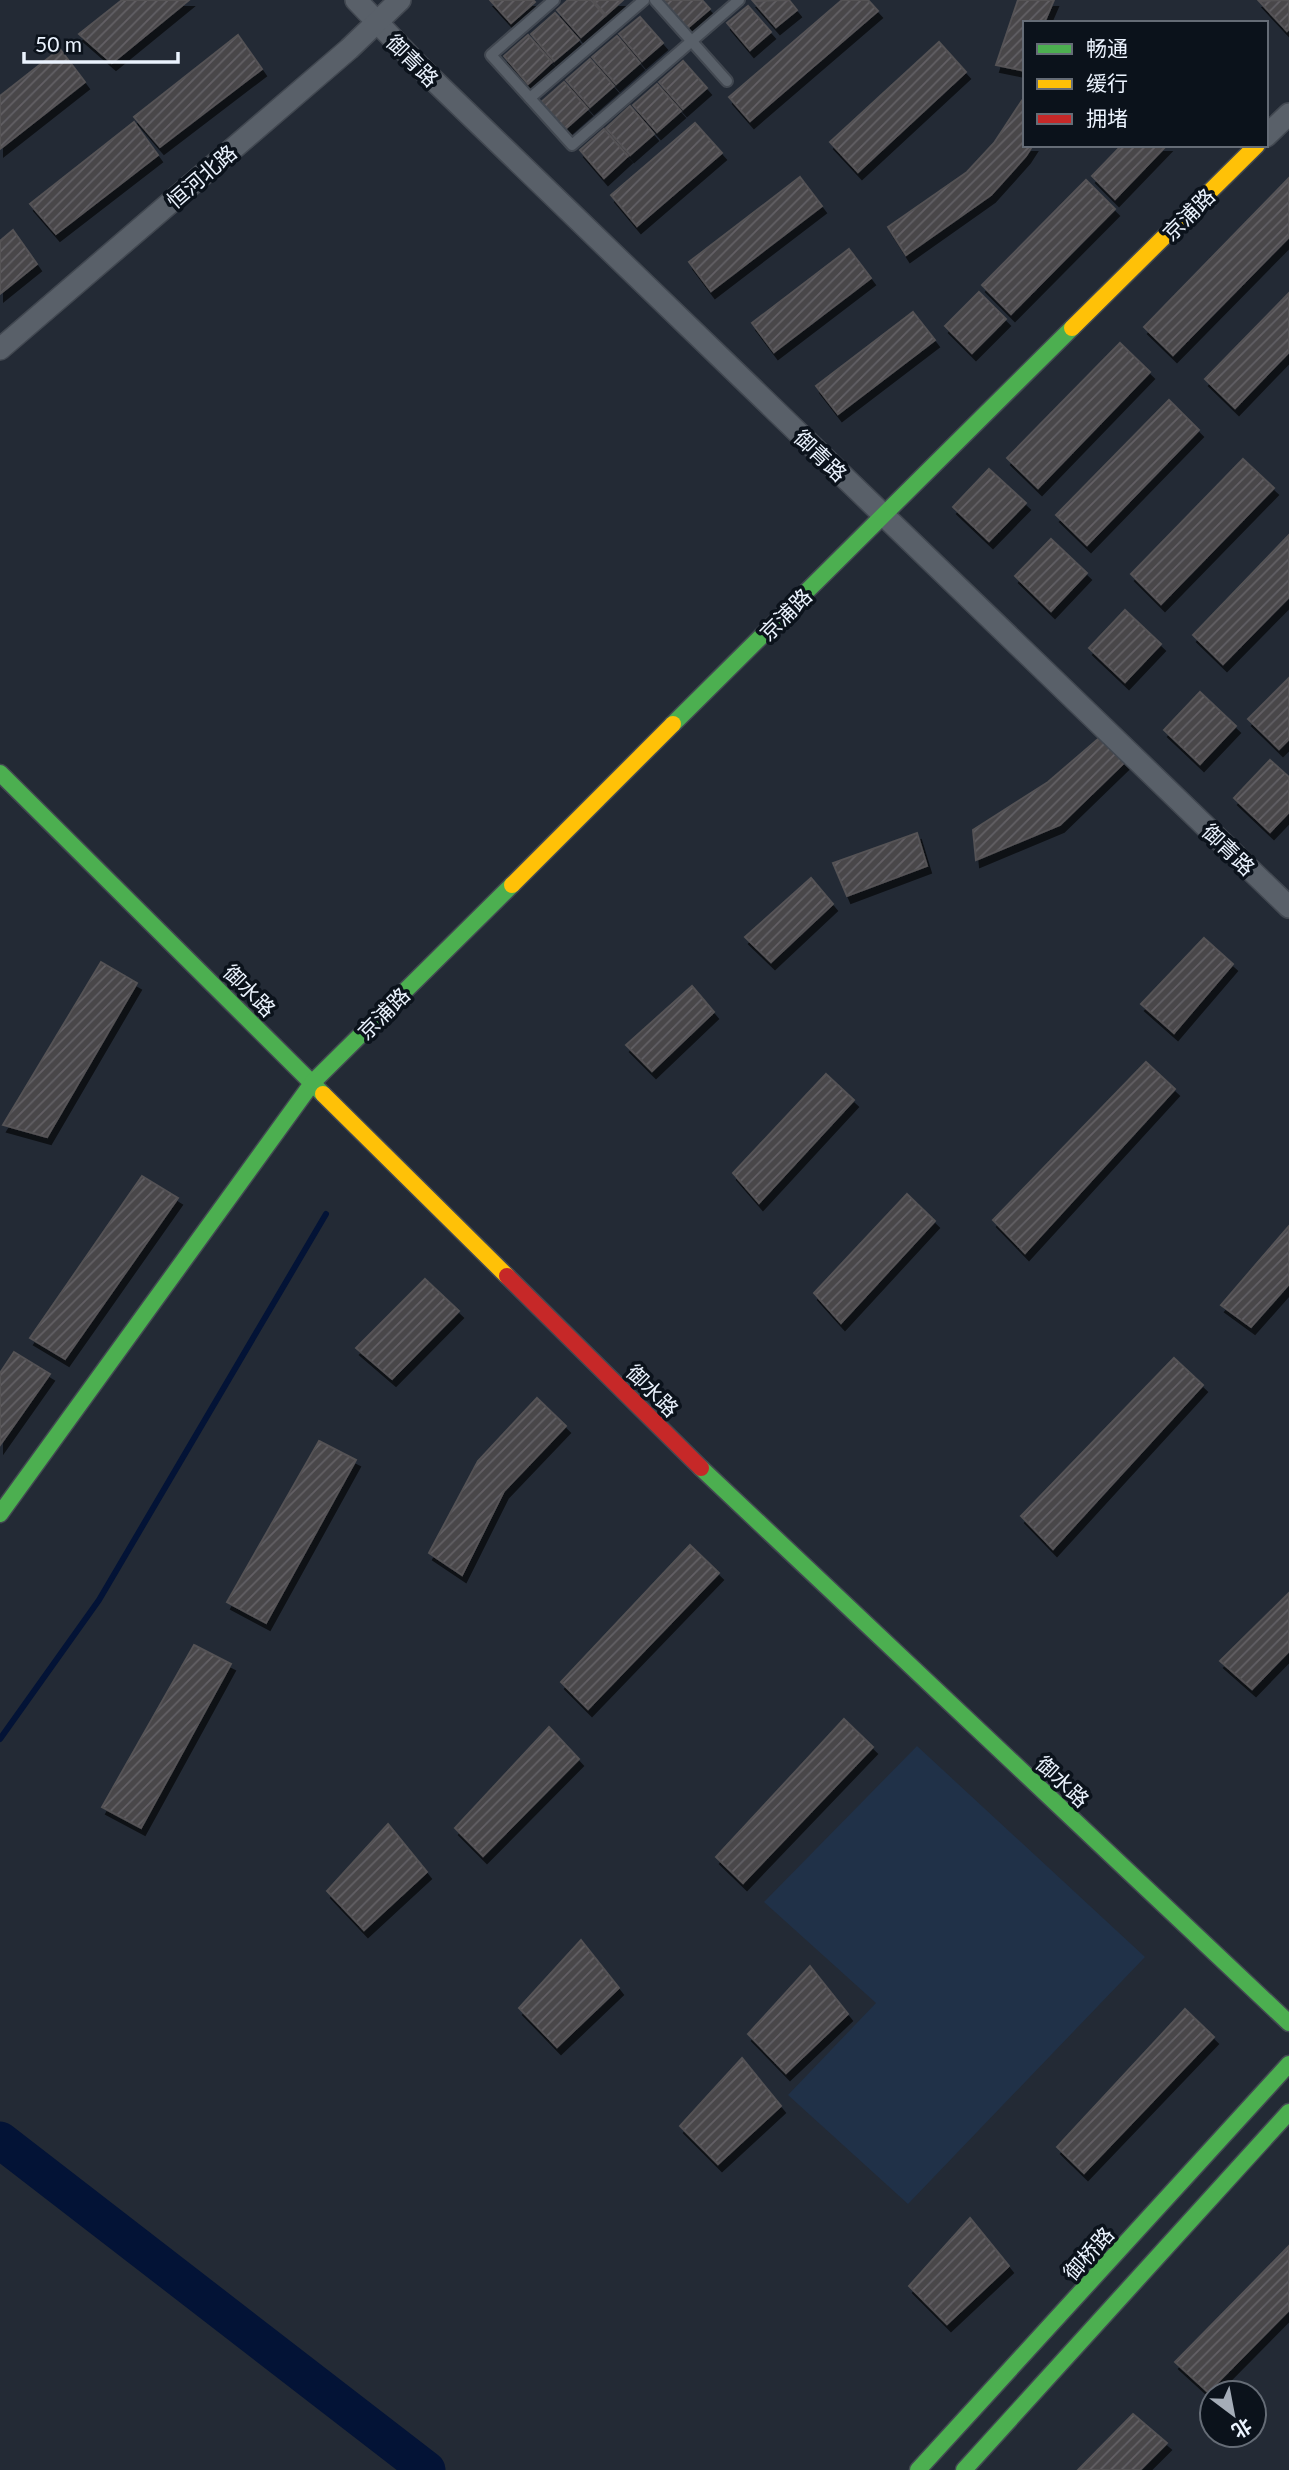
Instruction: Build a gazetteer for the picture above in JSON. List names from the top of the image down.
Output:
{
  "streets": {
    "street": [
      "御青路",
      "恒河北路",
      "京浦路",
      "御水路",
      "御桥路"
    ]
  },
  "crossings": [
    ["御青路", "恒河北路"],
    ["御青路", "京浦路"],
    ["京浦路", "御水路"]
  ],
  "legend": ["畅通", "缓行", "拥堵"],
  "scale_bar": "50 m",
  "north": "bottom right"
}
